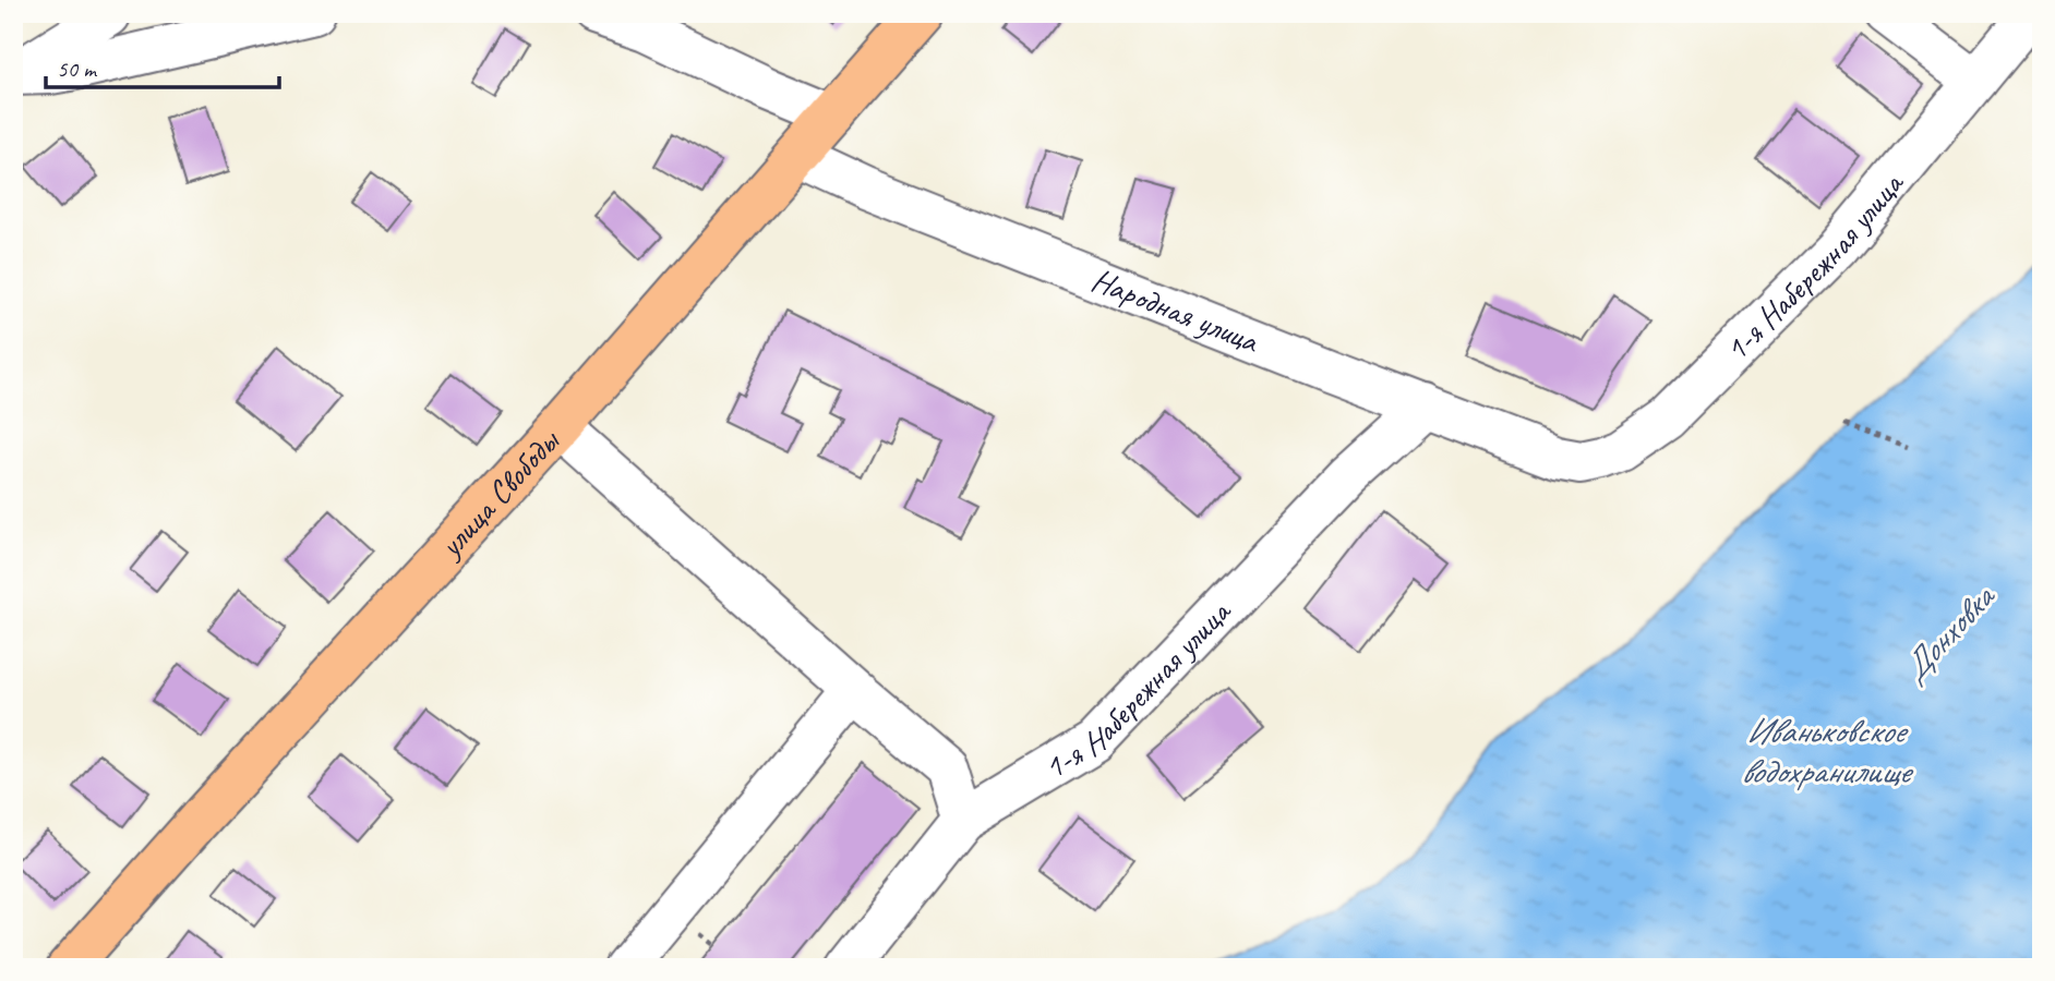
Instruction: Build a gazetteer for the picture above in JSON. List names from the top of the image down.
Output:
{
  "streets": {
    "main road": ["улица Свободы"],
    "street": ["1-я Набережная улица", "Народная улица"]
  },
  "crossings": [
    ["1-я Набережная улица", "Народная улица"],
    ["Народная улица", "улица Свободы"]
  ],
  "water": ["Донховка", "Иваньковское водохранилище"],
  "scale_bar": "50 m"
}
